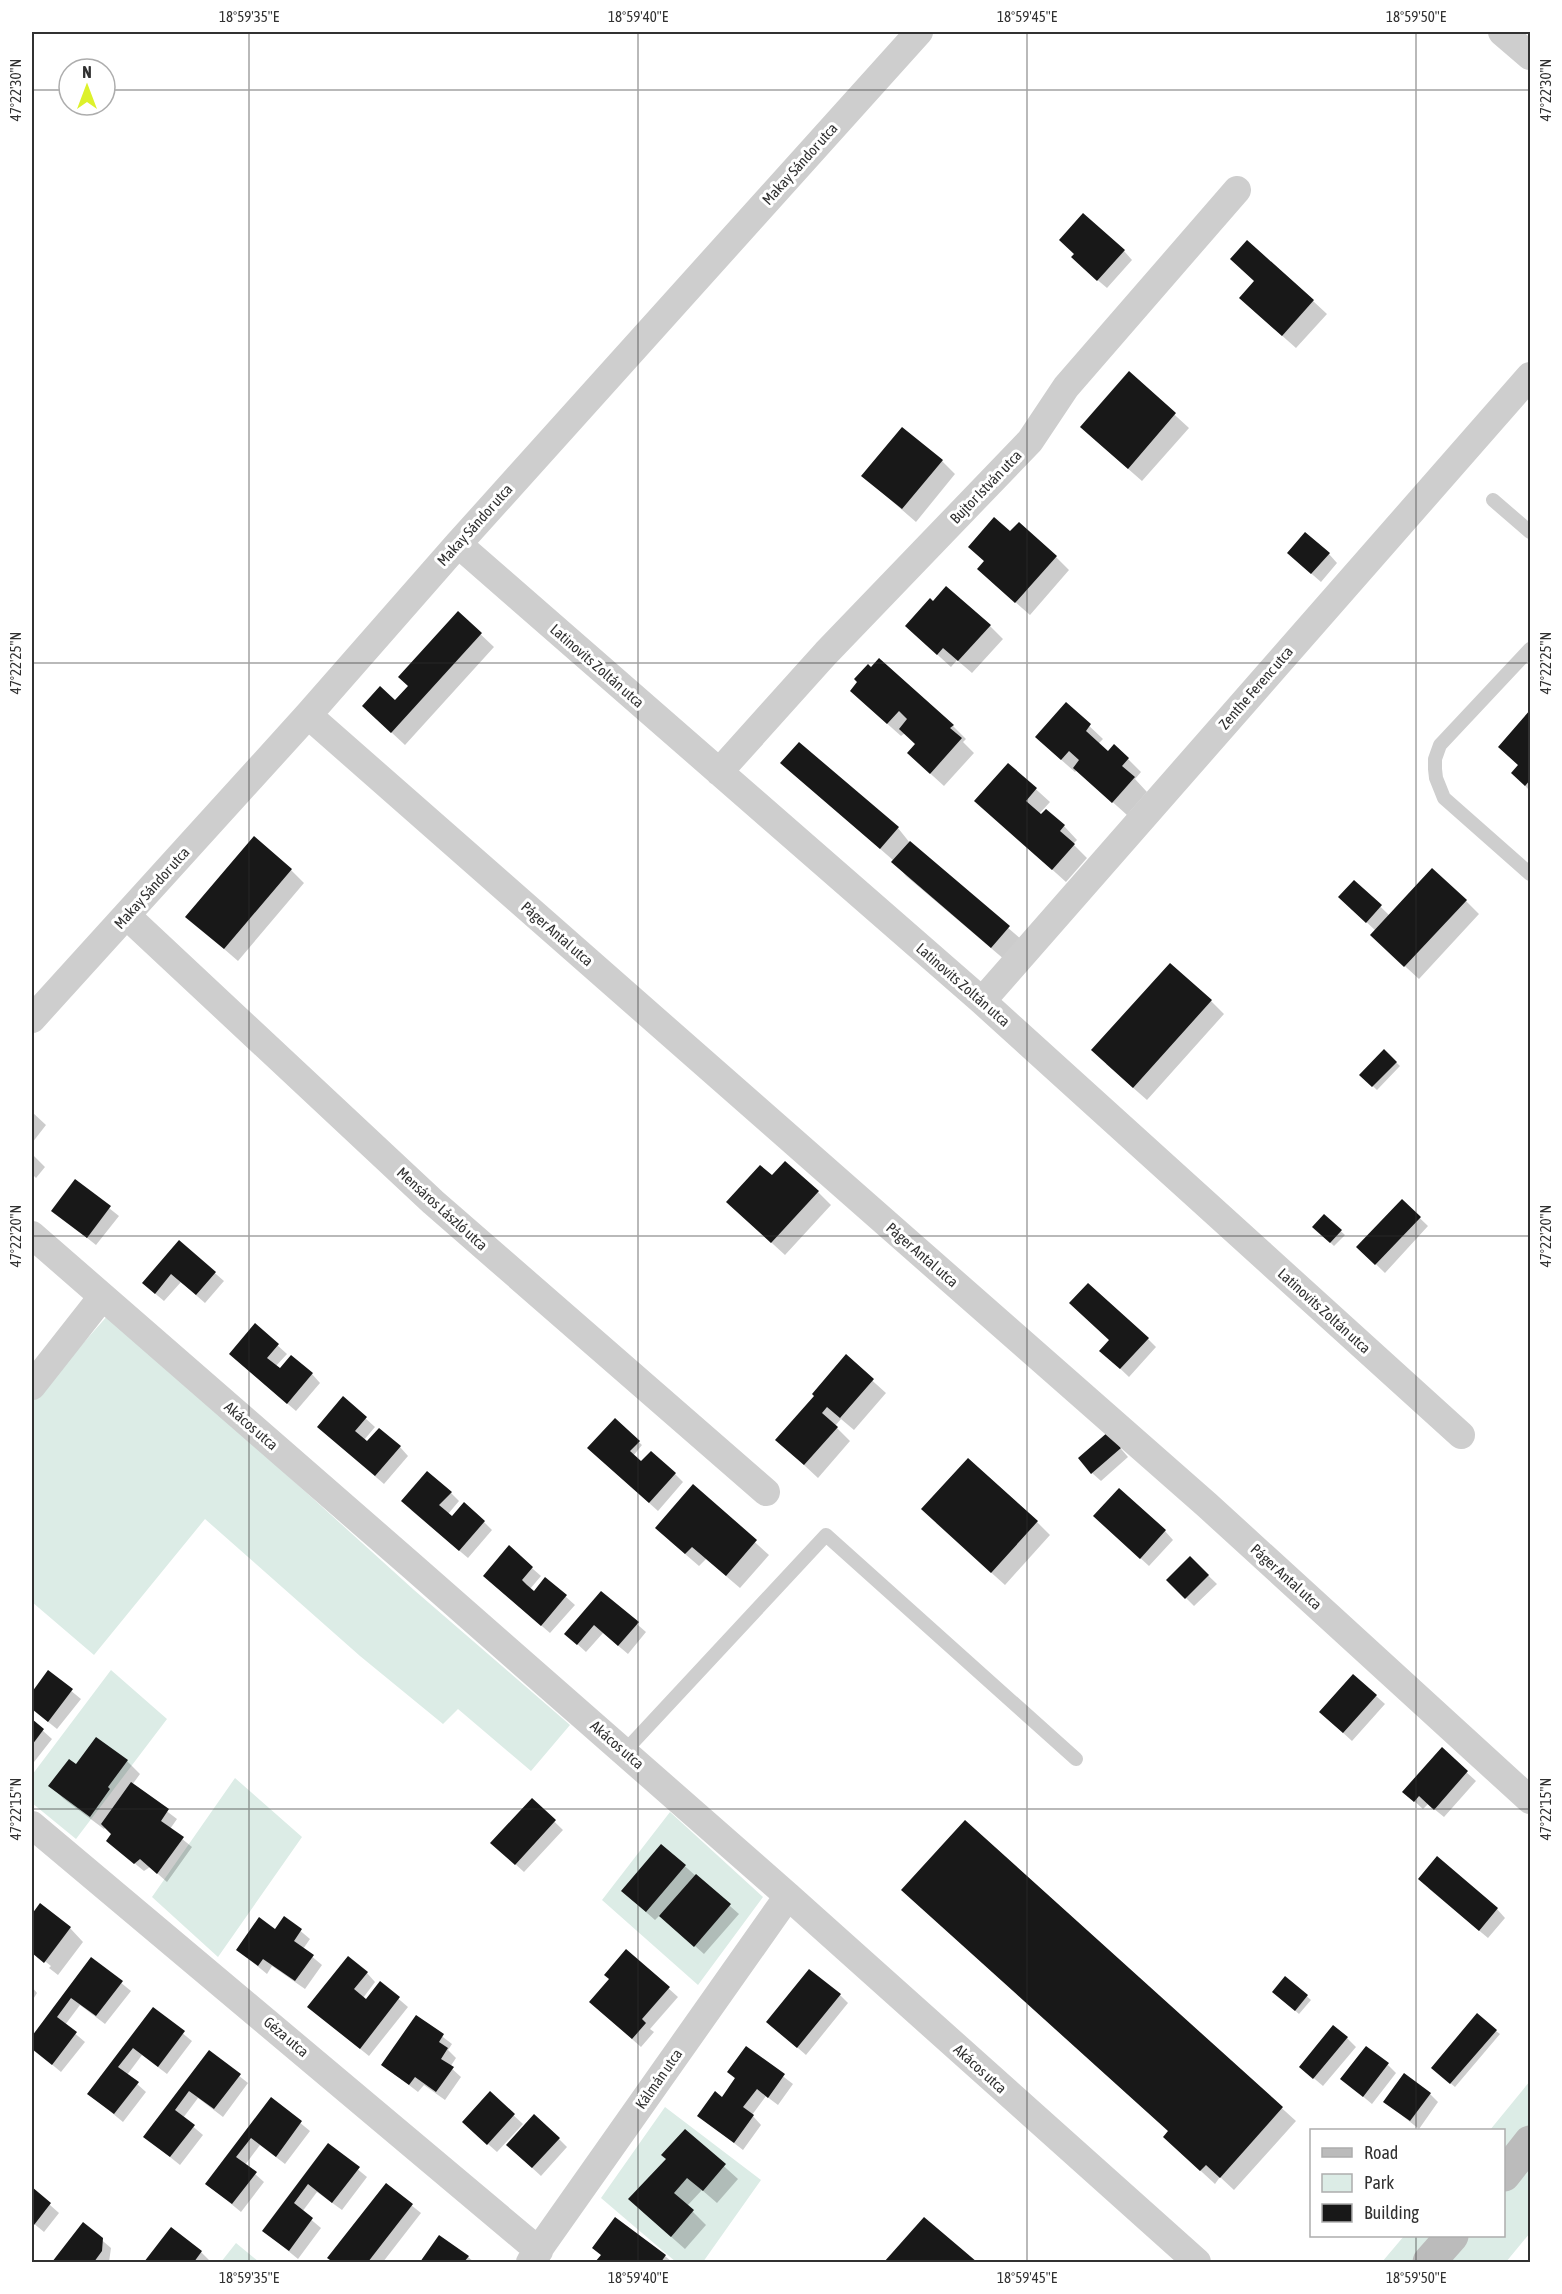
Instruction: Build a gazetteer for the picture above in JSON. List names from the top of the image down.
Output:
{
  "streets": {
    "street": [
      "Makay Sándor utca",
      "Bujtor István utca",
      "Latinovits Zoltán utca",
      "Zenthe Ferenc utca",
      "Páger Antal utca",
      "Mensáros László utca",
      "Akácos utca",
      "Géza utca",
      "Kálmán utca"
    ]
  },
  "crossings": [
    ["Makay Sándor utca", "Latinovits Zoltán utca"],
    ["Makay Sándor utca", "Páger Antal utca"],
    ["Makay Sándor utca", "Mensáros László utca"],
    ["Bujtor István utca", "Latinovits Zoltán utca"],
    ["Latinovits Zoltán utca", "Zenthe Ferenc utca"],
    ["Akácos utca", "Kálmán utca"],
    ["Géza utca", "Kálmán utca"]
  ],
  "legend": ["Road", "Park", "Building"],
  "north": "top",
  "coordinates": [
    "18°59'35\"E",
    "18°59'40\"E",
    "18°59'45\"E",
    "18°59'50\"E",
    "47°22'30\"N",
    "47°22'25\"N",
    "47°22'20\"N",
    "47°22'15\"N"
  ]
}
